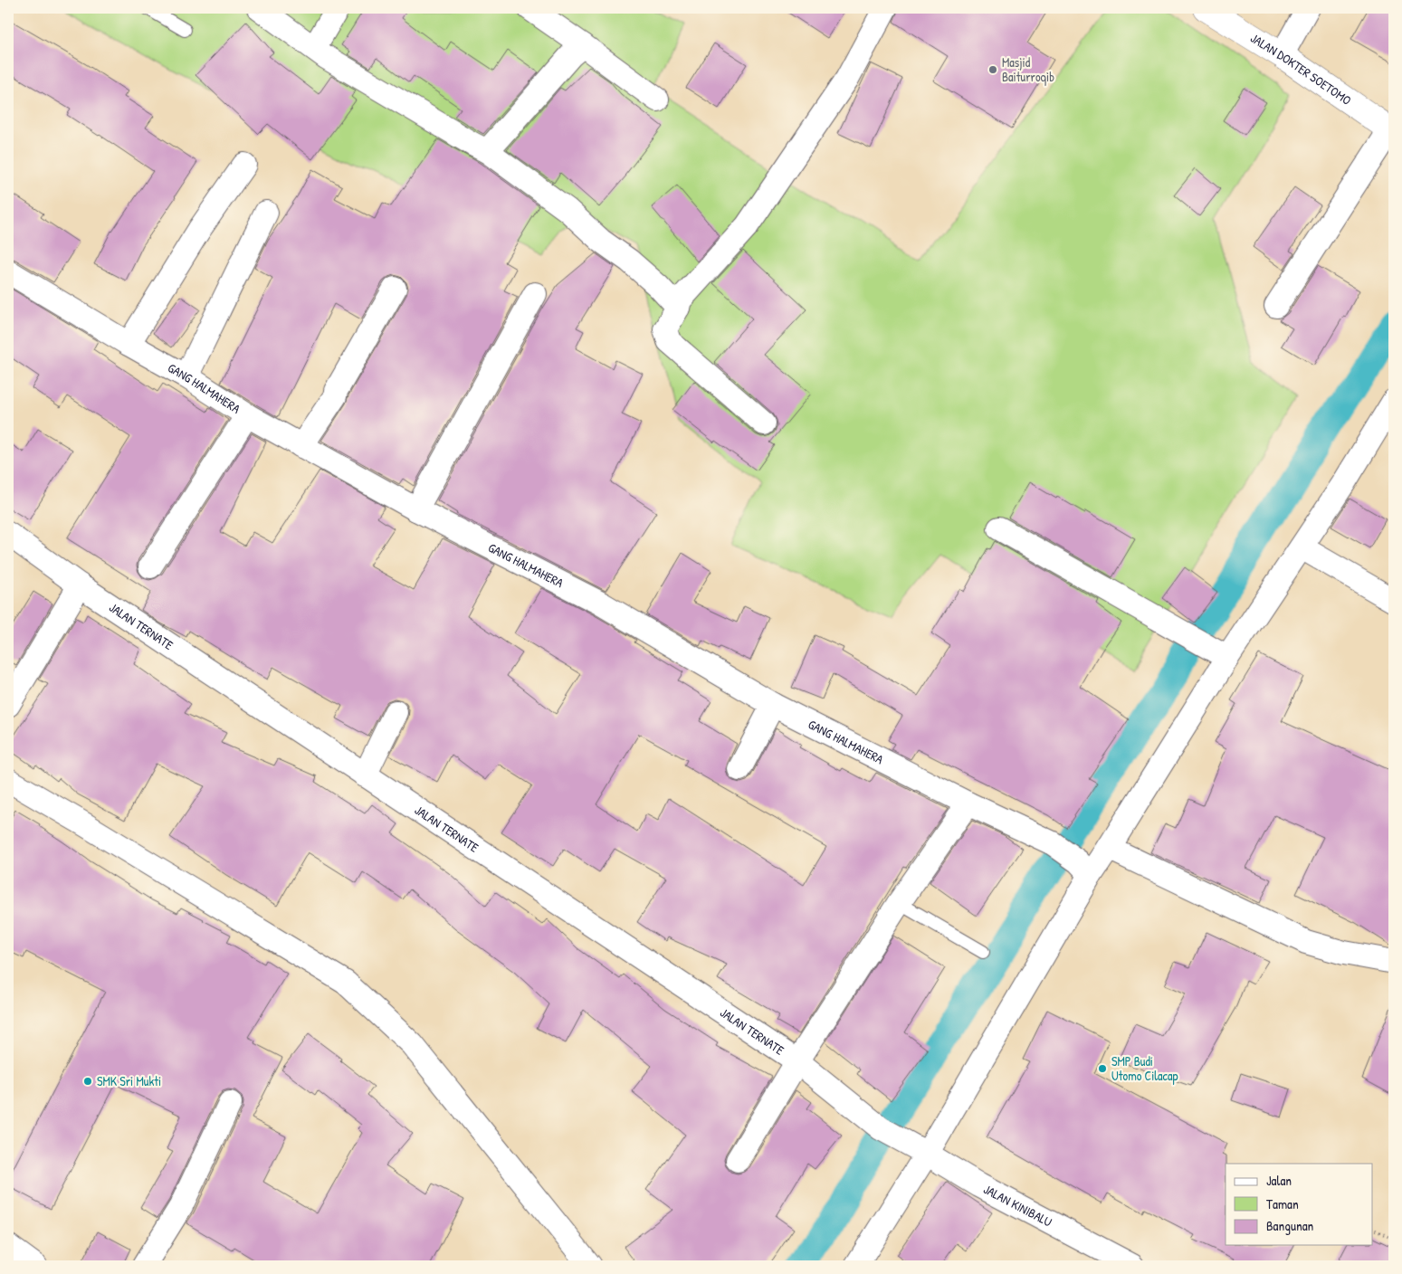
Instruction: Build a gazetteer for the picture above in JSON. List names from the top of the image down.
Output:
{
  "streets": {
    "street": [
      "JALAN DOKTER SOETOMO",
      "GANG HALMAHERA",
      "JALAN TERNATE",
      "JALAN KINIBALU"
    ]
  },
  "crossings": [
    ["JALAN TERNATE", "JALAN KINIBALU"]
  ],
  "places": ["Masjid Baiturroqib", "SMP Budi Utomo Cilacap", "SMK Sri Mukti"],
  "legend": ["Jalan", "Taman", "Bangunan"]
}
